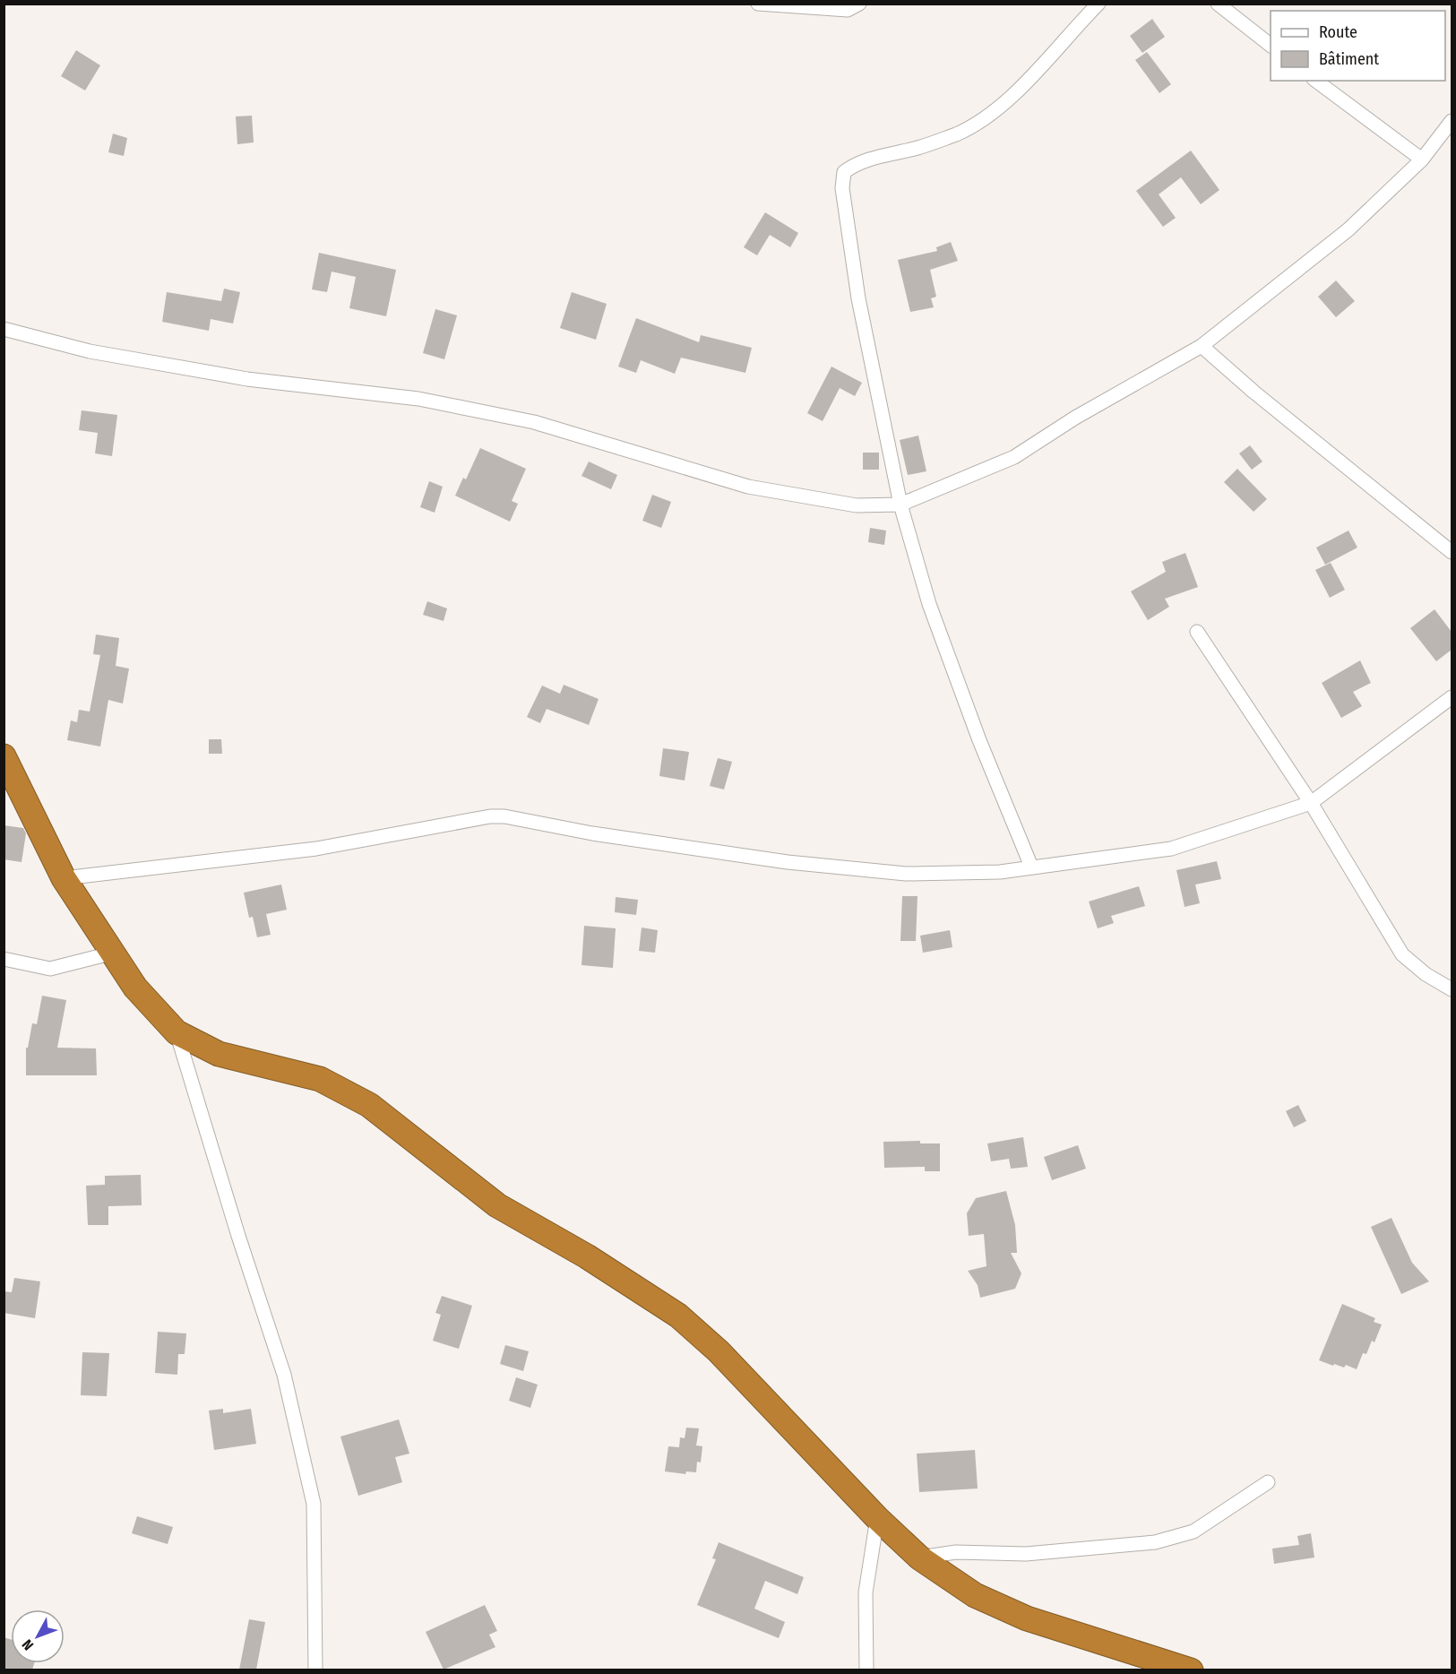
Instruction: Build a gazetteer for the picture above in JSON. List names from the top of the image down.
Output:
{
  "legend": ["Route", "Bâtiment"],
  "north": "bottom left"
}
